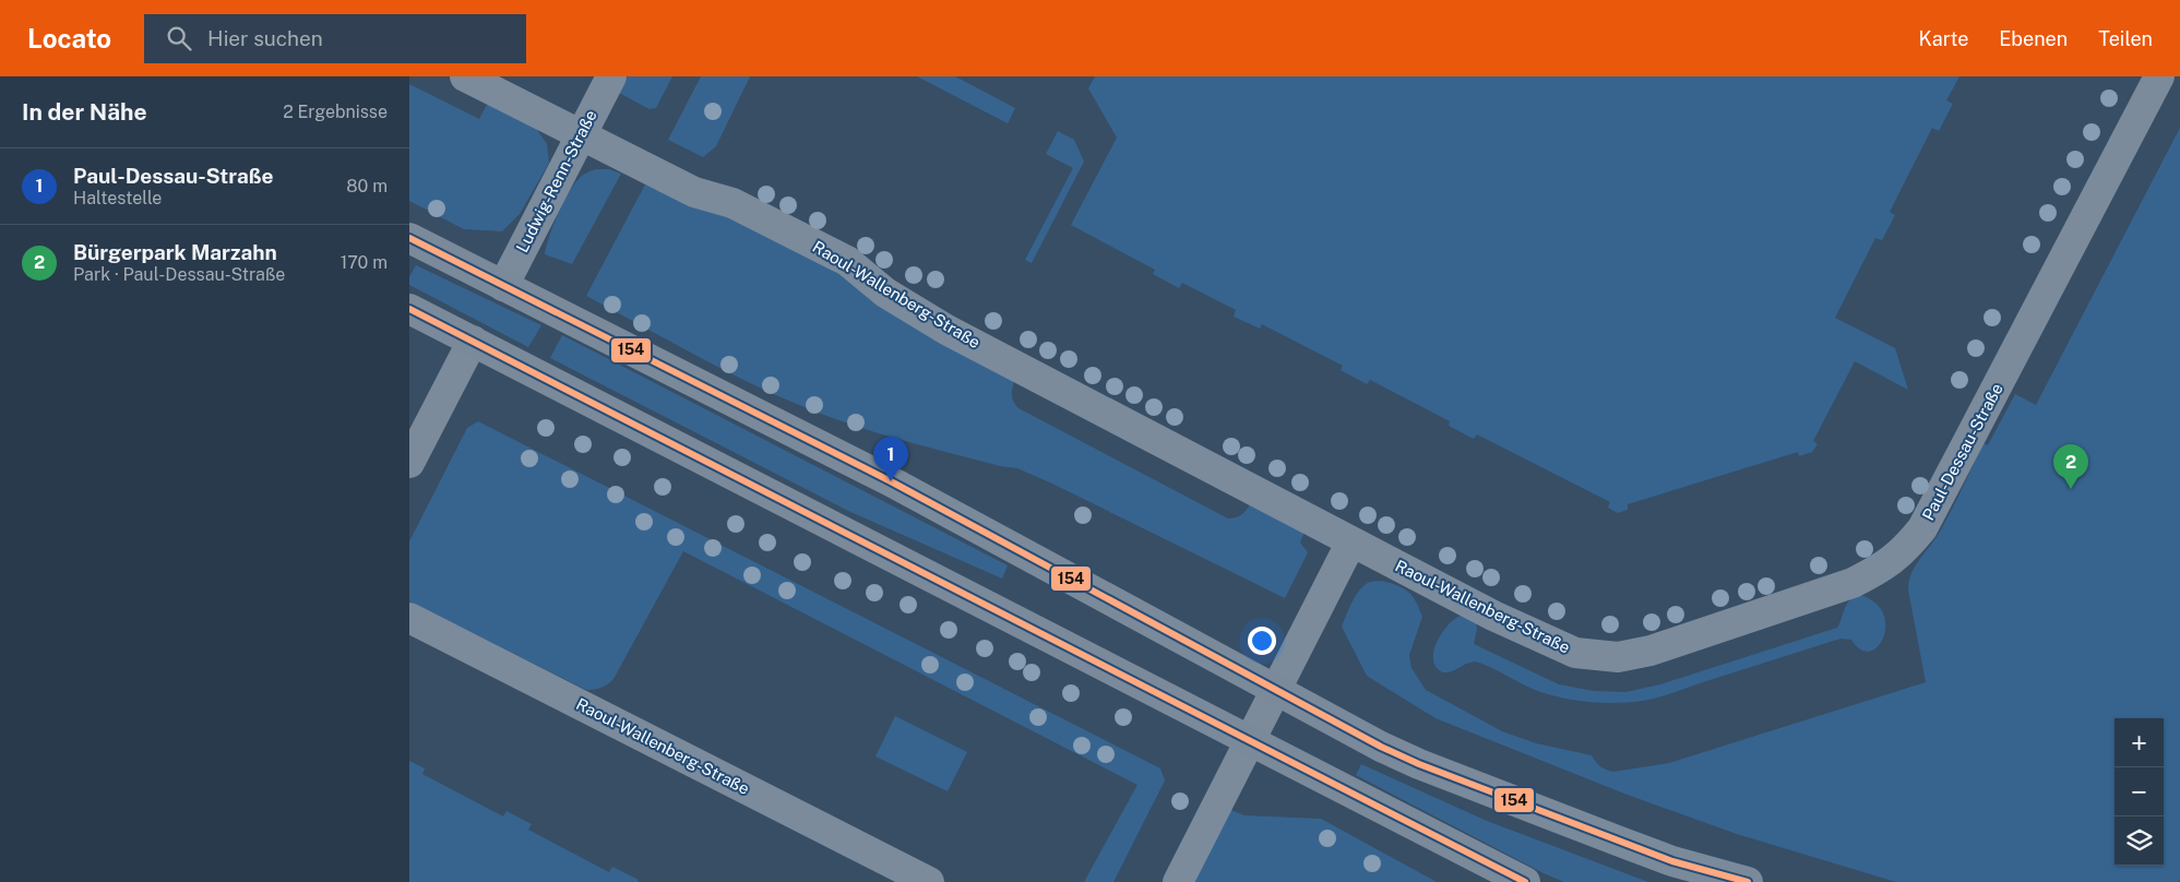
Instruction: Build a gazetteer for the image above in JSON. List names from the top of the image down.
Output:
{
  "streets": {
    "street": ["Ludwig-Renn-Straße", "Raoul-Wallenberg-Straße", "Paul-Dessau-Straße"]
  },
  "crossings": [
    ["Ludwig-Renn-Straße", "Raoul-Wallenberg-Straße"],
    ["Raoul-Wallenberg-Straße", "Paul-Dessau-Straße"]
  ],
  "lines": ["transit line 154"],
  "page": {
    "header": "Locato",
    "search": "Hier suchen",
    "nav": ["Karte", "Ebenen", "Teilen"],
    "heading": ["In der Nähe", "2 Ergebnisse"],
    "list": [
      {
        "mark": "1",
        "name": "Paul-Dessau-Straße",
        "note": "Haltestelle",
        "value": "80 m"
      },
      {
        "mark": "2",
        "name": "Bürgerpark Marzahn",
        "note": "Park · Paul-Dessau-Straße",
        "value": "170 m"
      }
    ],
    "pins": ["1", "2"],
    "map_buttons": ["+", "−"]
  }
}
